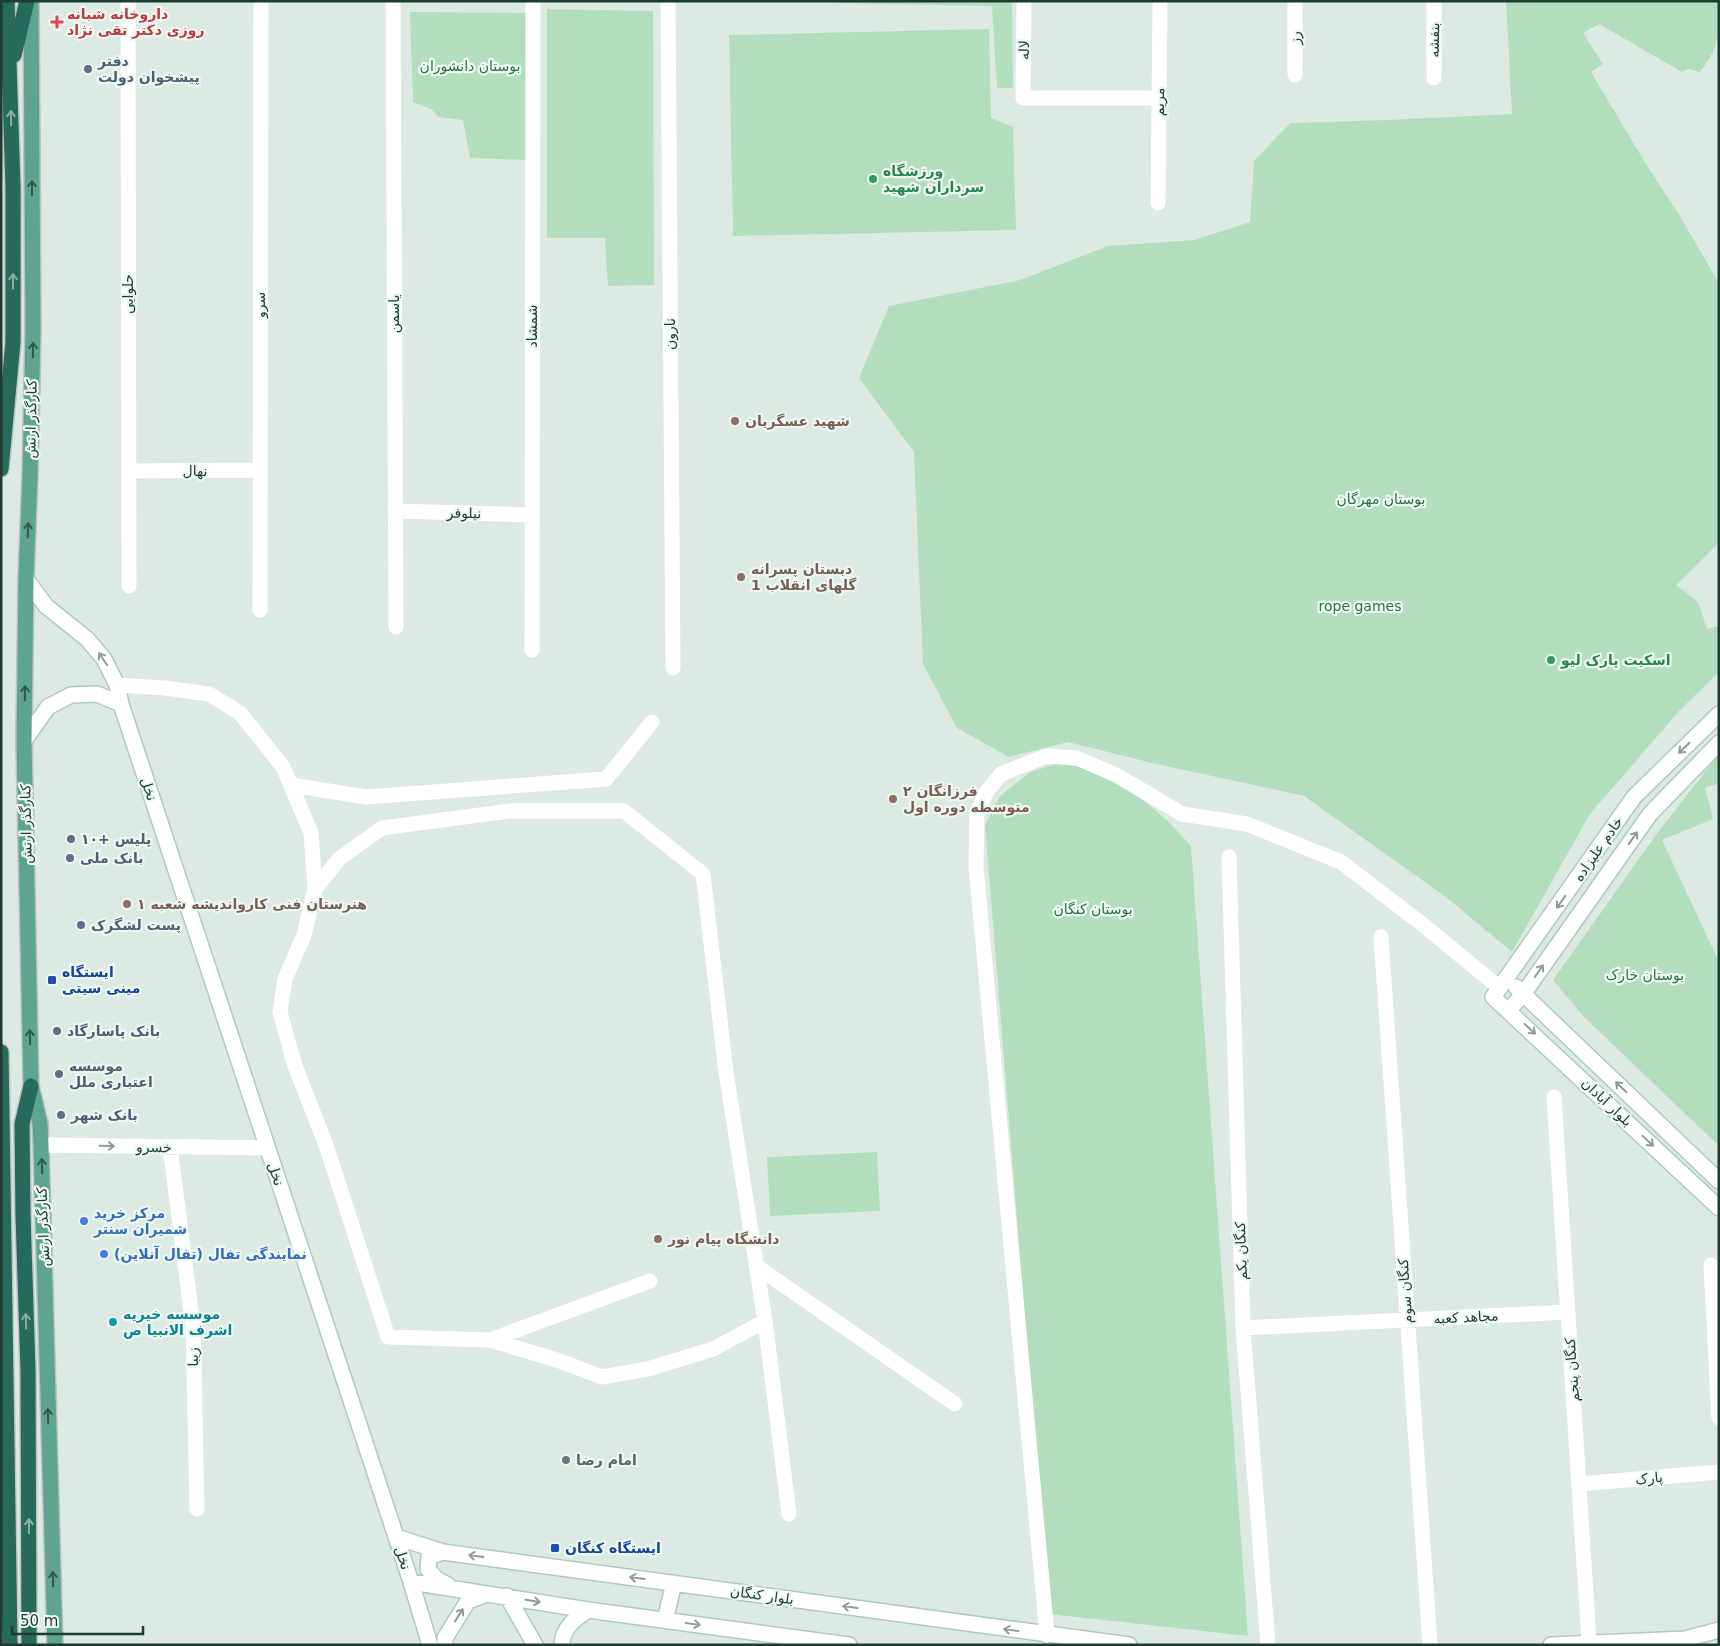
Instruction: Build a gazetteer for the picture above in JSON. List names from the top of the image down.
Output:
{
  "streets": {
    "main road": ["کنارگذر ارتش"],
    "street": [
      "رز",
      "بنفشه",
      "لاله",
      "مریم",
      "حلوایی",
      "سرو",
      "یاسمن",
      "شمشاد",
      "نارون",
      "نهال",
      "نیلوفر",
      "نخل",
      "خادم علیزاده",
      "بلوار آبادان",
      "خسرو",
      "کنگان یکم",
      "کنگان سوم",
      "مجاهد کعبه",
      "زیبا",
      "کنگان پنجم",
      "پارک",
      "بلوار کنگان"
    ]
  },
  "crossings": [
    ["لاله", "مریم"],
    ["حلوایی", "نهال"],
    ["سرو", "نهال"],
    ["یاسمن", "نیلوفر"],
    ["شمشاد", "نیلوفر"],
    ["کنارگذر ارتش", "نخل"],
    ["کنارگذر ارتش", "خسرو"],
    ["نخل", "خسرو"],
    ["نخل", "بلوار کنگان"],
    ["خادم علیزاده", "بلوار آبادان"],
    ["خسرو", "زیبا"],
    ["کنگان یکم", "مجاهد کعبه"],
    ["کنگان سوم", "مجاهد کعبه"],
    ["مجاهد کعبه", "کنگان پنجم"],
    ["کنگان پنجم", "پارک"]
  ],
  "one_way": ["کنارگذر ارتش", "خسرو"],
  "parks": [
    "بوستان دانشوران",
    "بوستان مهرگان",
    "rope games",
    "بوستان کنگان",
    "بوستان خارک"
  ],
  "places": {
    "health": ["داروخانه شبانه روزی دکتر تقی نژاد"],
    "other": [
      "دفتر پیشخوان دولت",
      "ورزشگاه سرداران شهید",
      "شهید عسگریان",
      "دبستان پسرانه گلهای انقلاب 1",
      "اسکیت پارک لیو",
      "فرزانگان ۲ متوسطه دوره اول",
      "پلیس +۱۰",
      "بانک ملی",
      "هنرستان فنی کارواندیشه شعبه ۱",
      "پست لشگرک",
      "بانک پاسارگاد",
      "موسسه اعتباری ملل",
      "بانک شهر",
      "مرکز خرید شمیران سنتر",
      "دانشگاه پیام نور",
      "نمایندگی تفال (تفال آنلاین)",
      "موسسه خیریه اشرف الانبیا ص",
      "امام رضا"
    ],
    "transit": ["ایستگاه مینی سیتی", "ایستگاه کنگان"]
  },
  "scale_bar": "50 m"
}
